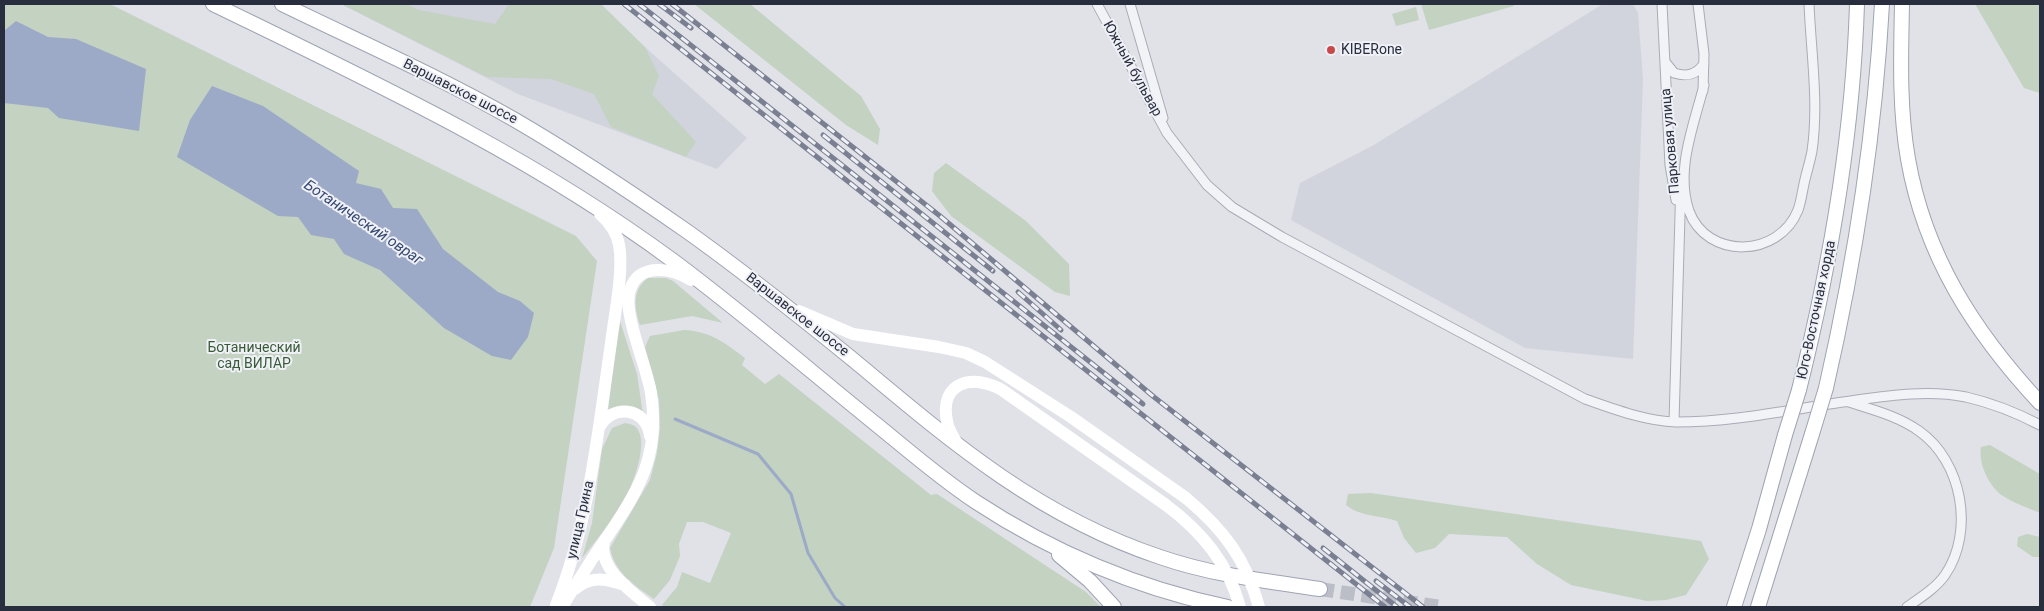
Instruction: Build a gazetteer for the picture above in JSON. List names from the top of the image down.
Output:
{
  "streets": {
    "main road": ["Варшавское шоссе", "Юго-Восточная хорда"],
    "street": ["Южный бульвар", "Парковая улица", "улица Грина"]
  },
  "water": ["Ботанический овраг"],
  "parks": ["Ботанический сад ВИЛАР"],
  "places": ["KIBERone"]
}
